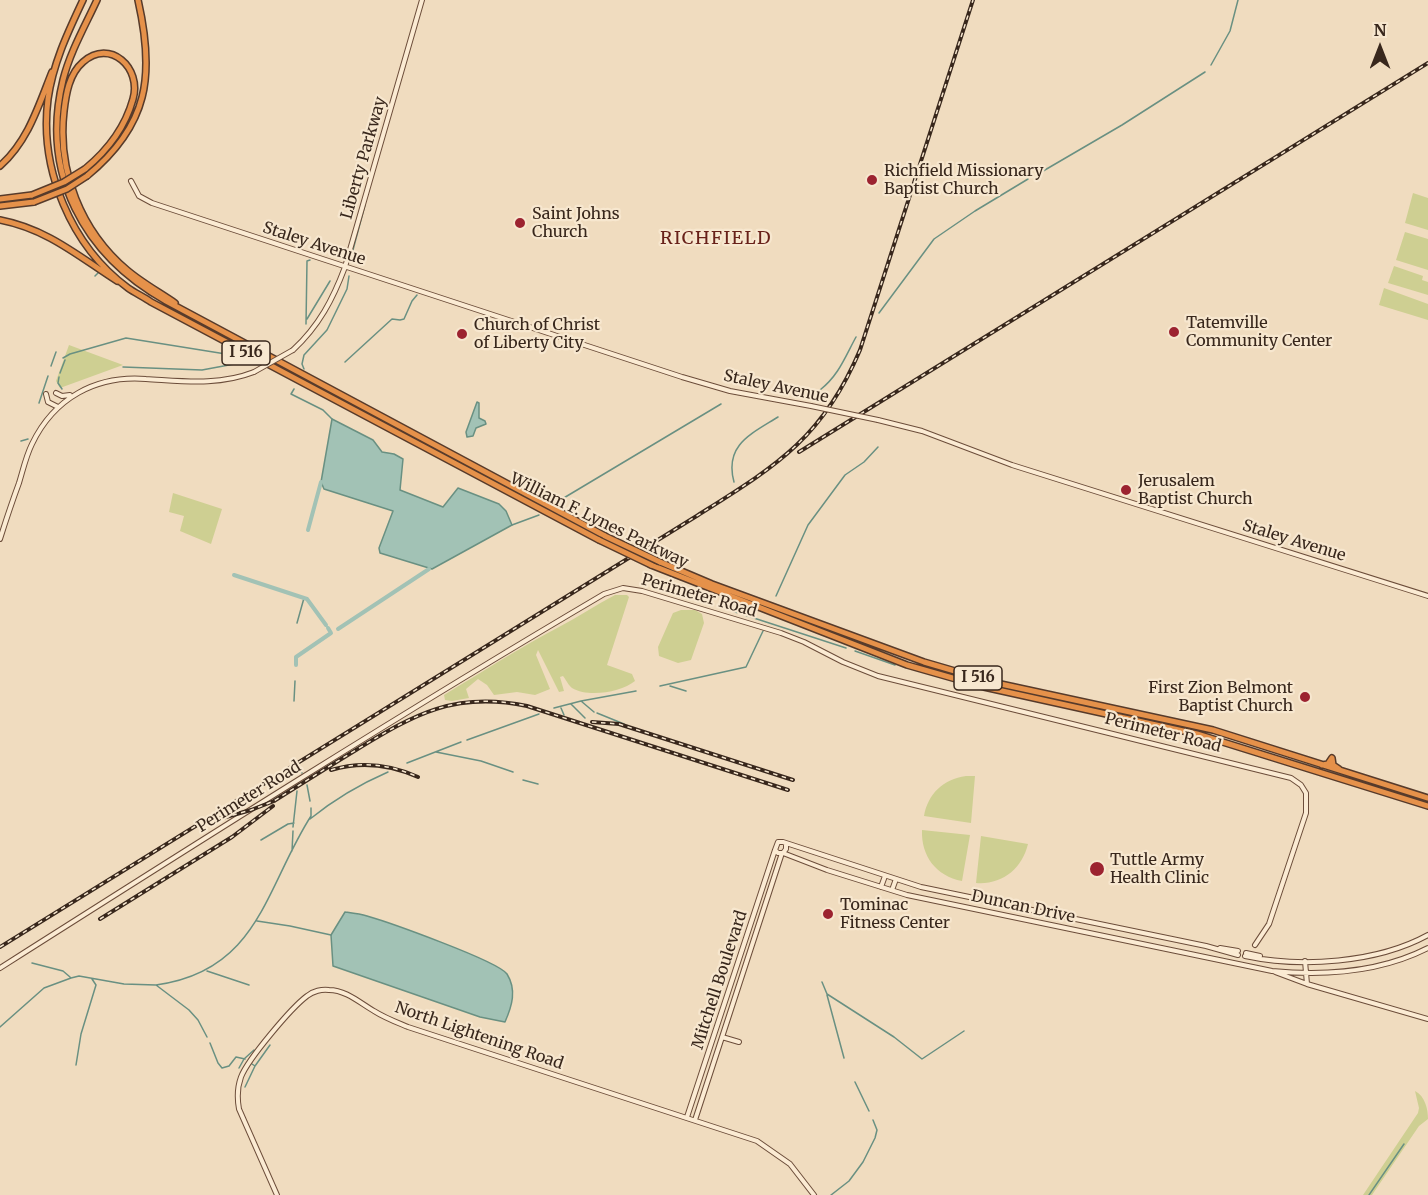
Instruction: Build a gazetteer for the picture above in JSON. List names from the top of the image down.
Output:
{
  "streets": {
    "highway": ["I 516", "William F. Lynes Parkway"],
    "street": [
      "Liberty Parkway",
      "Staley Avenue",
      "Perimeter Road",
      "Duncan Drive",
      "Mitchell Boulevard",
      "North Lightening Road"
    ]
  },
  "crossings": [
    ["Liberty Parkway", "Staley Avenue"],
    ["Duncan Drive", "Mitchell Boulevard"],
    ["Mitchell Boulevard", "North Lightening Road"]
  ],
  "districts": ["RICHFIELD"],
  "places": [
    "Richfield Missionary Baptist Church",
    "Saint Johns Church",
    "Tatemville Community Center",
    "Church of Christ of Liberty City",
    "Jerusalem Baptist Church",
    "First Zion Belmont Baptist Church",
    "Tuttle Army Health Clinic",
    "Tominac Fitness Center"
  ],
  "north": "top"
}
